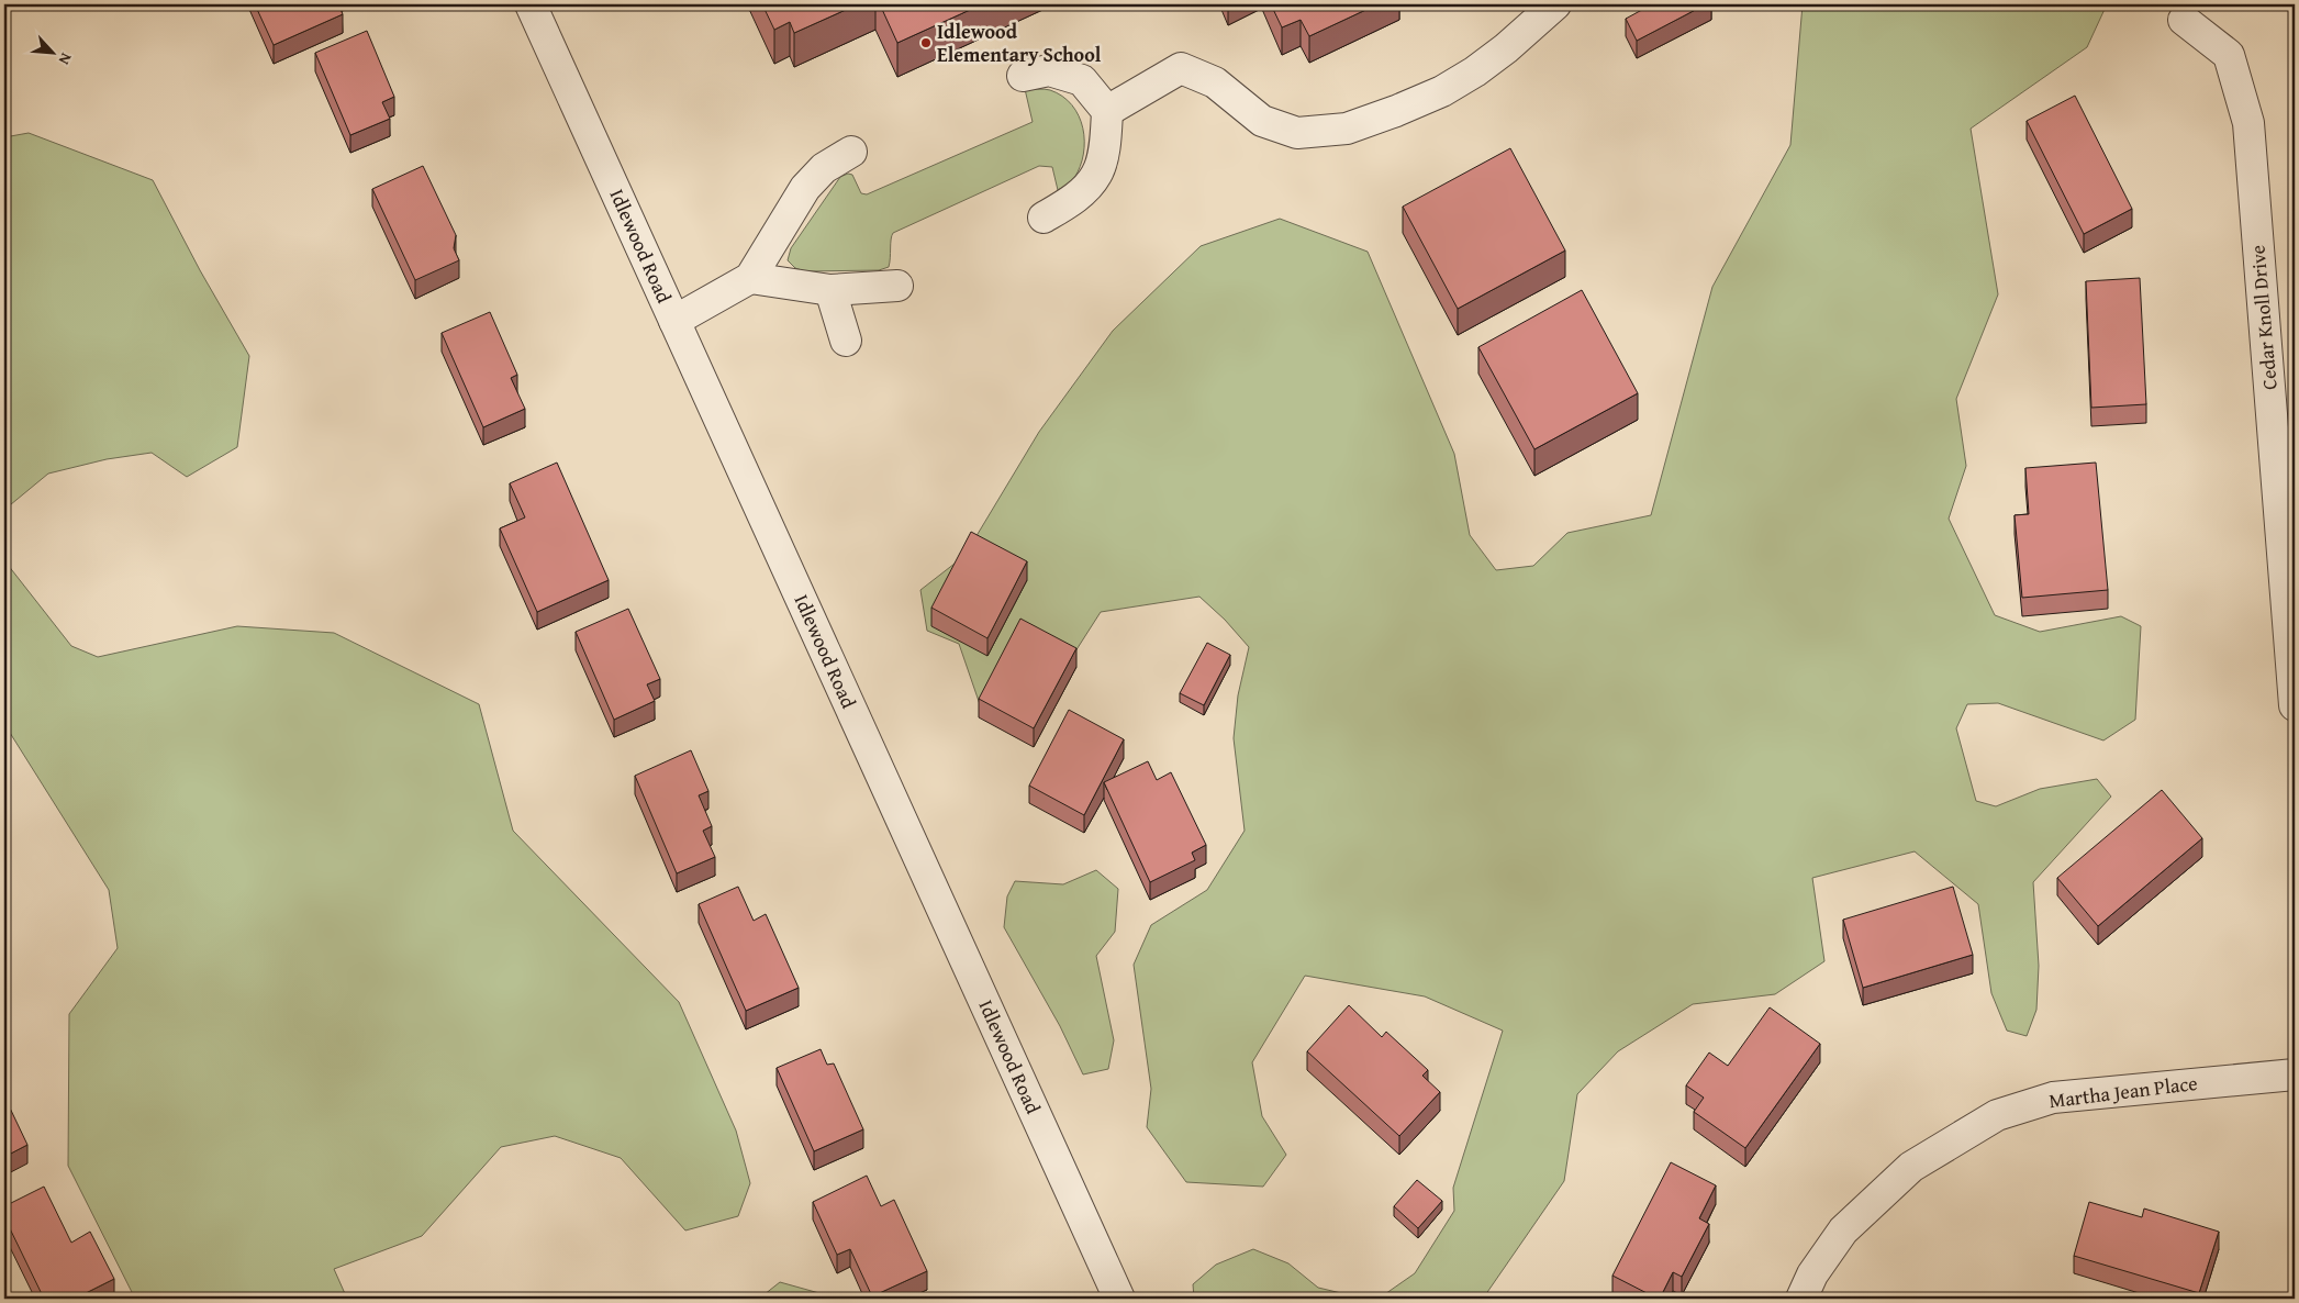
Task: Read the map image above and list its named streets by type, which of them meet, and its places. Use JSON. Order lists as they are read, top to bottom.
{
  "streets": {
    "street": ["Idlewood Road", "Cedar Knoll Drive", "Martha Jean Place"]
  },
  "places": ["Idlewood Elementary School"],
  "north": "bottom right"
}
